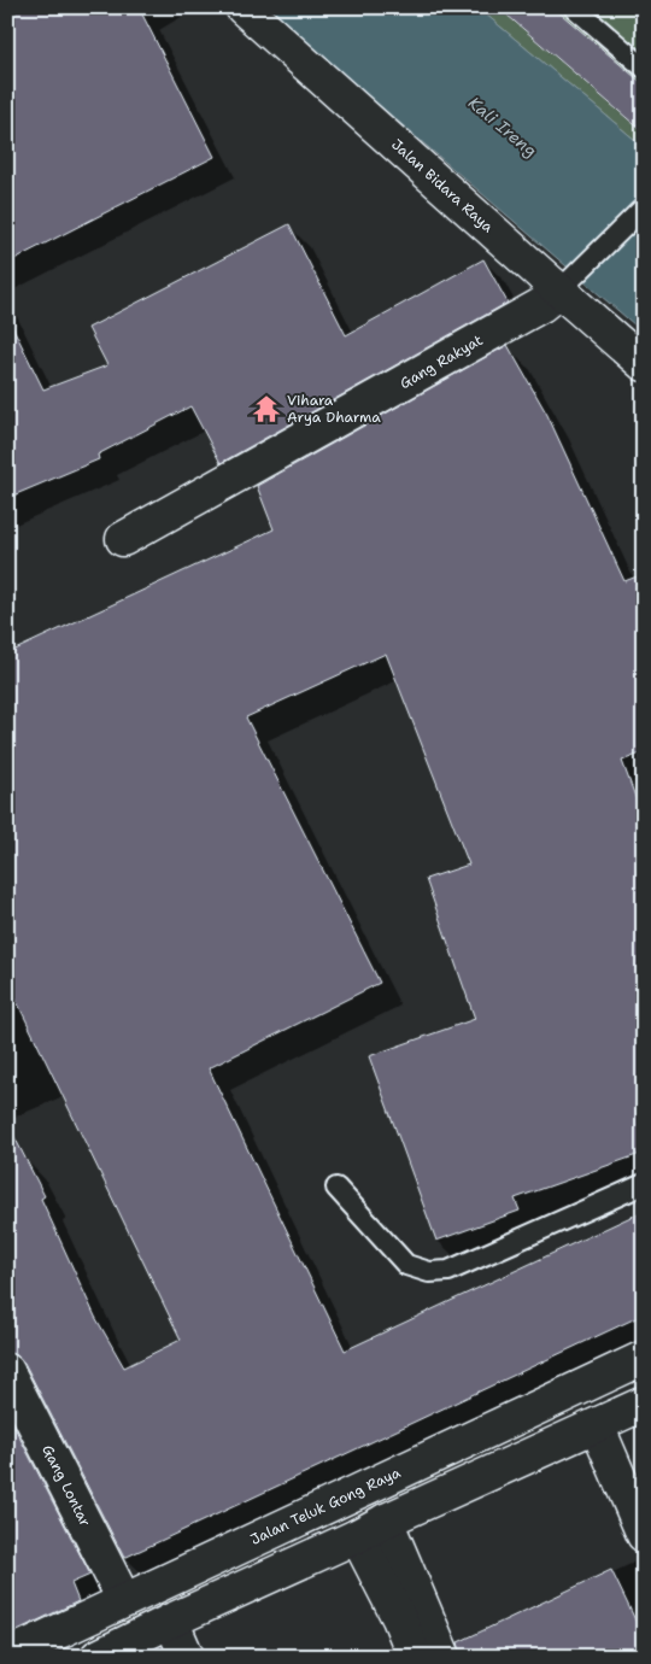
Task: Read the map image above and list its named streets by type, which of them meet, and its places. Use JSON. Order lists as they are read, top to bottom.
{
  "streets": {
    "street": [
      "Jalan Bidara Raya",
      "Gang Rakyat",
      "Gang Lontar",
      "Jalan Teluk Gong Raya"
    ]
  },
  "crossings": [
    ["Jalan Bidara Raya", "Gang Rakyat"],
    ["Gang Lontar", "Jalan Teluk Gong Raya"]
  ],
  "water": ["Kali Ireng"],
  "places": {
    "temple": ["Vihara Arya Dharma"]
  }
}
